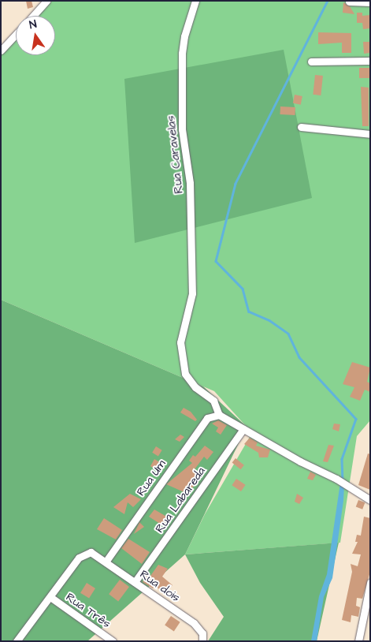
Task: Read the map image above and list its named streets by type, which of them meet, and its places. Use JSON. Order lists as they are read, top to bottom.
{
  "streets": {
    "street": [
      "Rua Caravelas",
      "Rua Um",
      "Rua Labareda",
      "Rua dois",
      "Rua Três"
    ]
  },
  "crossings": [
    ["Rua Caravelas", "Rua Um"],
    ["Rua Um", "Rua dois"],
    ["Rua Labareda", "Rua dois"],
    ["Rua dois", "Rua Três"]
  ],
  "north": "top"
}
